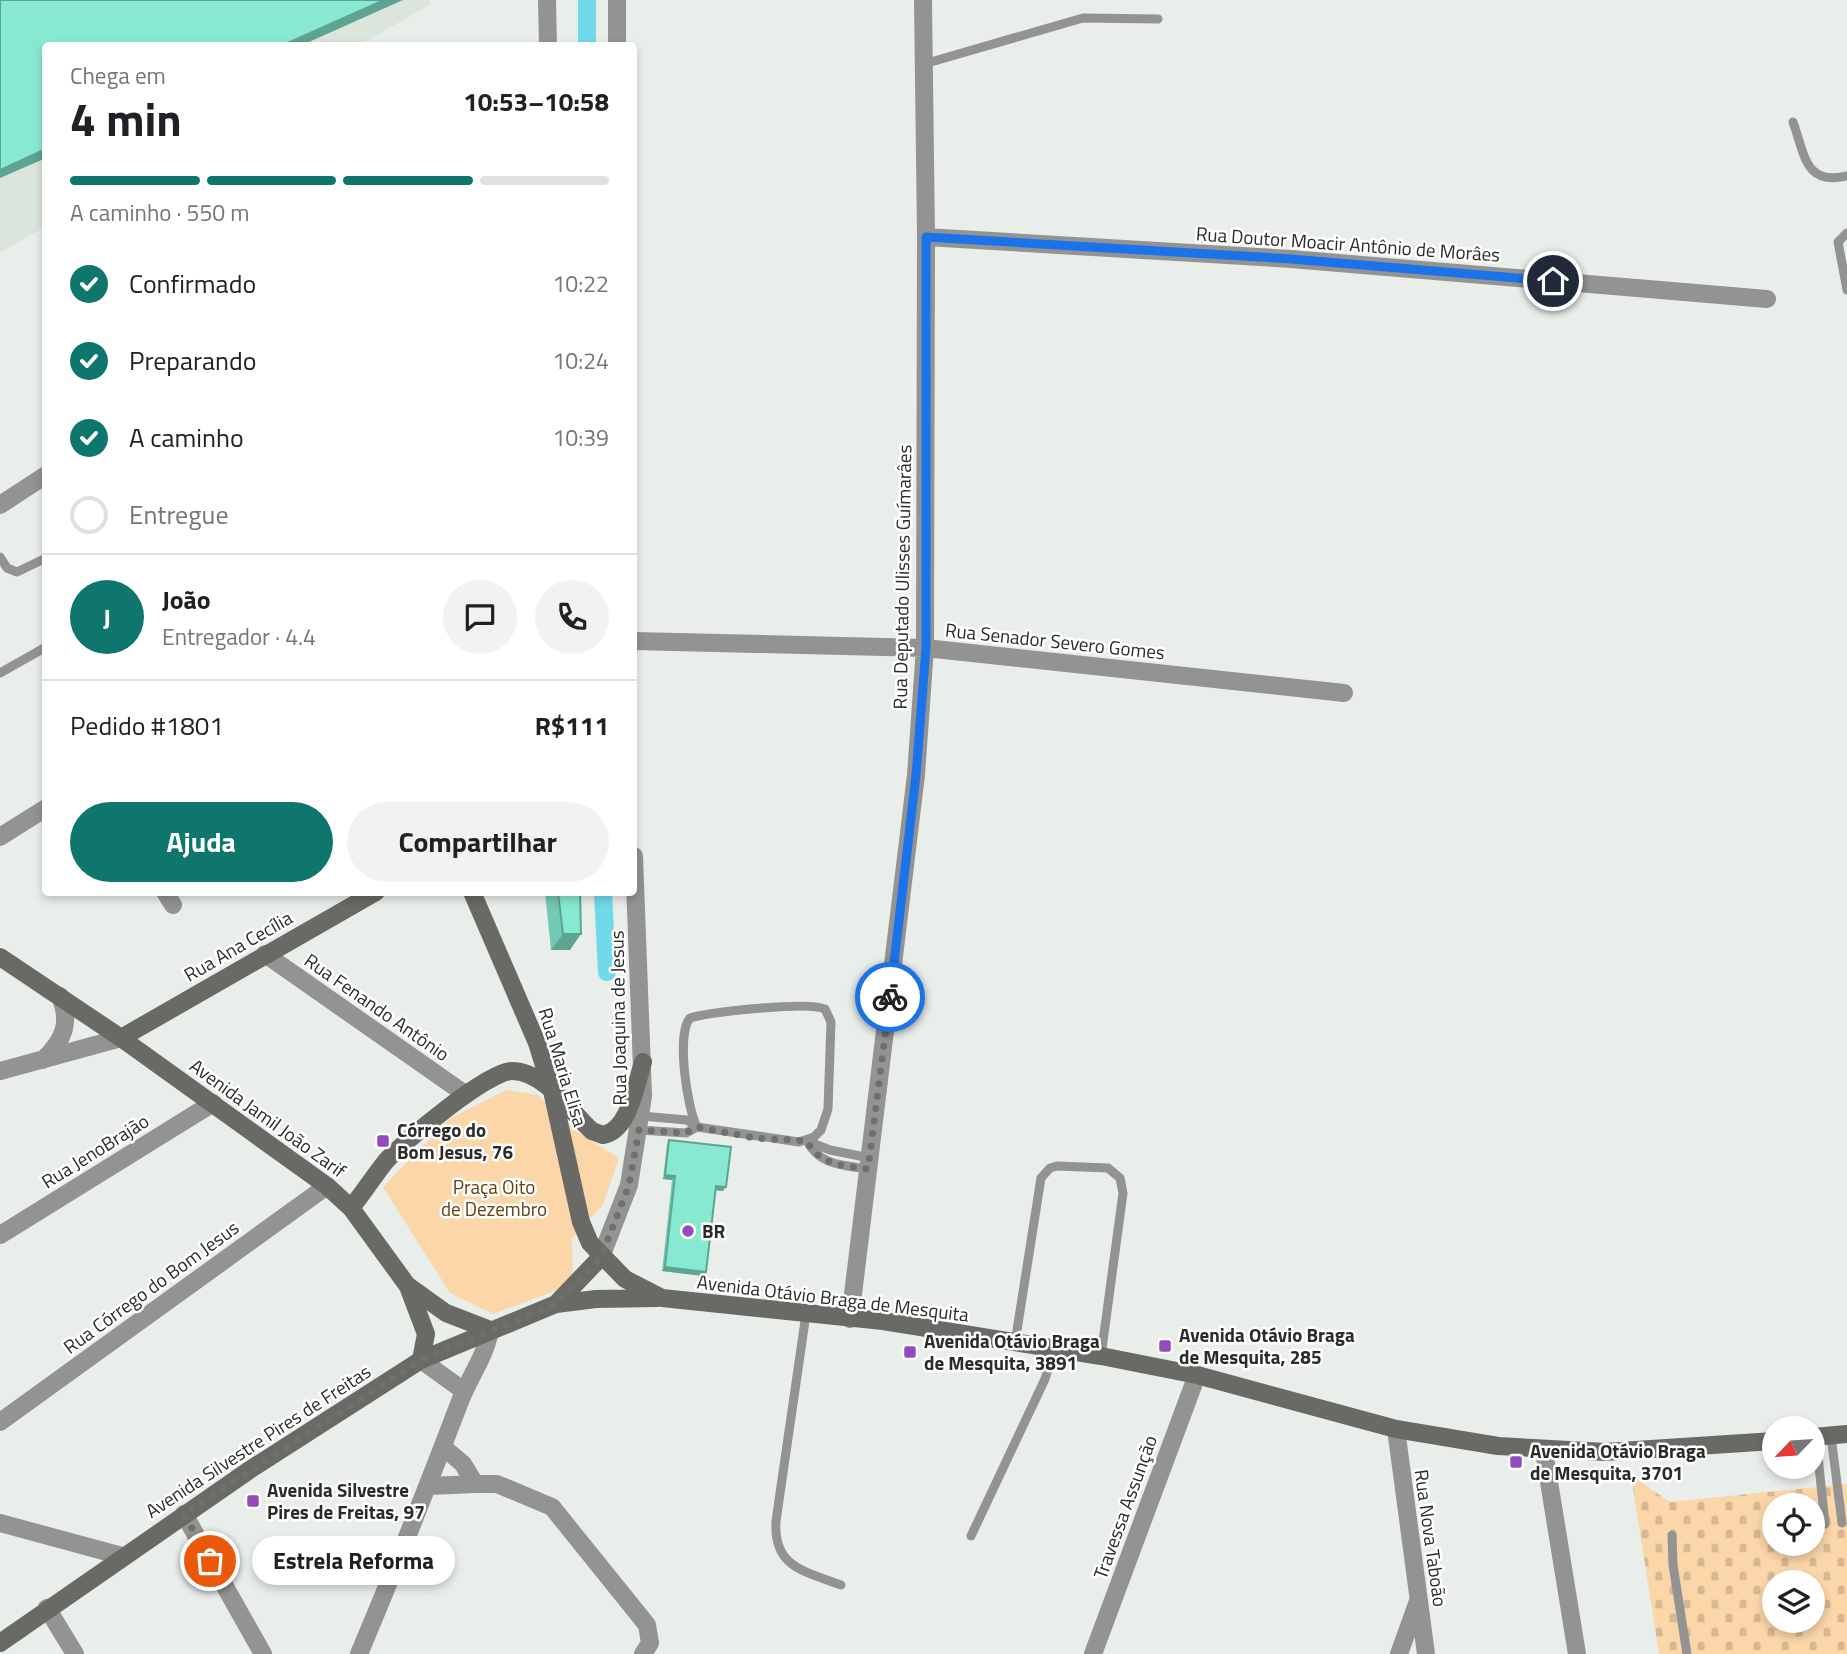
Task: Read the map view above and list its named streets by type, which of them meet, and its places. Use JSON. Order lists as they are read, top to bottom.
{
  "streets": {
    "main road": [
      "Rua Ana Cecília",
      "Rua Maria Elisa",
      "Avenida Jamil João Zarif",
      "Avenida Otávio Braga de Mesquita",
      "Avenida Silvestre Pires de Freitas"
    ],
    "street": [
      "Rua Doutor Moacir Antônio de Morâes",
      "Rua Deputado Ulisses Guímarâes",
      "Rua Senador Severo Gomes",
      "Rua Fenando Antônio",
      "Rua Joaquina de Jesus",
      "Rua JenoBrajão",
      "Rua Córrego do Bom Jesus",
      "Travessa Assunção",
      "Rua Nova Taboão"
    ]
  },
  "crossings": [
    ["Rua Doutor Moacir Antônio de Morâes", "Rua Deputado Ulisses Guímarâes"],
    ["Rua Deputado Ulisses Guímarâes", "Rua Senador Severo Gomes"],
    ["Rua Deputado Ulisses Guímarâes", "Avenida Otávio Braga de Mesquita"],
    ["Rua Ana Cecília", "Rua Fenando Antônio"],
    ["Rua Ana Cecília", "Avenida Jamil João Zarif"],
    ["Rua Fenando Antônio", "Rua Joaquina de Jesus"],
    ["Rua Fenando Antônio", "Rua Maria Elisa"],
    ["Rua Fenando Antônio", "Avenida Jamil João Zarif"],
    ["Rua Fenando Antônio", "Avenida Otávio Braga de Mesquita"],
    ["Rua Fenando Antônio", "Avenida Silvestre Pires de Freitas"],
    ["Rua Joaquina de Jesus", "Rua Maria Elisa"],
    ["Rua Joaquina de Jesus", "Avenida Jamil João Zarif"],
    ["Rua Joaquina de Jesus", "Avenida Otávio Braga de Mesquita"],
    ["Rua Joaquina de Jesus", "Avenida Silvestre Pires de Freitas"],
    ["Rua Maria Elisa", "Avenida Jamil João Zarif"],
    ["Rua Maria Elisa", "Avenida Otávio Braga de Mesquita"],
    ["Rua Maria Elisa", "Avenida Silvestre Pires de Freitas"],
    ["Avenida Jamil João Zarif", "Rua JenoBrajão"],
    ["Avenida Jamil João Zarif", "Rua Córrego do Bom Jesus"],
    ["Avenida Jamil João Zarif", "Avenida Otávio Braga de Mesquita"],
    ["Avenida Jamil João Zarif", "Avenida Silvestre Pires de Freitas"],
    ["Avenida Otávio Braga de Mesquita", "Avenida Silvestre Pires de Freitas"],
    ["Avenida Otávio Braga de Mesquita", "Travessa Assunção"],
    ["Avenida Otávio Braga de Mesquita", "Rua Nova Taboão"]
  ],
  "parks": ["Praça Oito de Dezembro"],
  "places": {
    "transit": [
      "Córrego do Bom Jesus, 76",
      "Avenida Otávio Braga de Mesquita, 285",
      "Avenida Otávio Braga de Mesquita, 3891",
      "Avenida Otávio Braga de Mesquita, 3701",
      "Avenida Silvestre Pires de Freitas, 97"
    ],
    "other": ["BR", "Estrela Reforma"]
  },
  "north": "bottom left",
  "page": {
    "heading": ["4 min", "Chega em", "10:53–10:58"],
    "panel": [
      "João",
      "Entregador · 4.4",
      "Pedido #1801",
      "R$111"
    ],
    "bar": "A caminho · 550 m",
    "list": [
      ["Confirmado", "10:22"],
      ["Preparando", "10:24"],
      ["A caminho", "10:39"],
      "Entregue"
    ],
    "round": "J",
    "buttons": ["Ajuda", "Compartilhar"],
    "bubble": "Estrela Reforma"
  }
}
